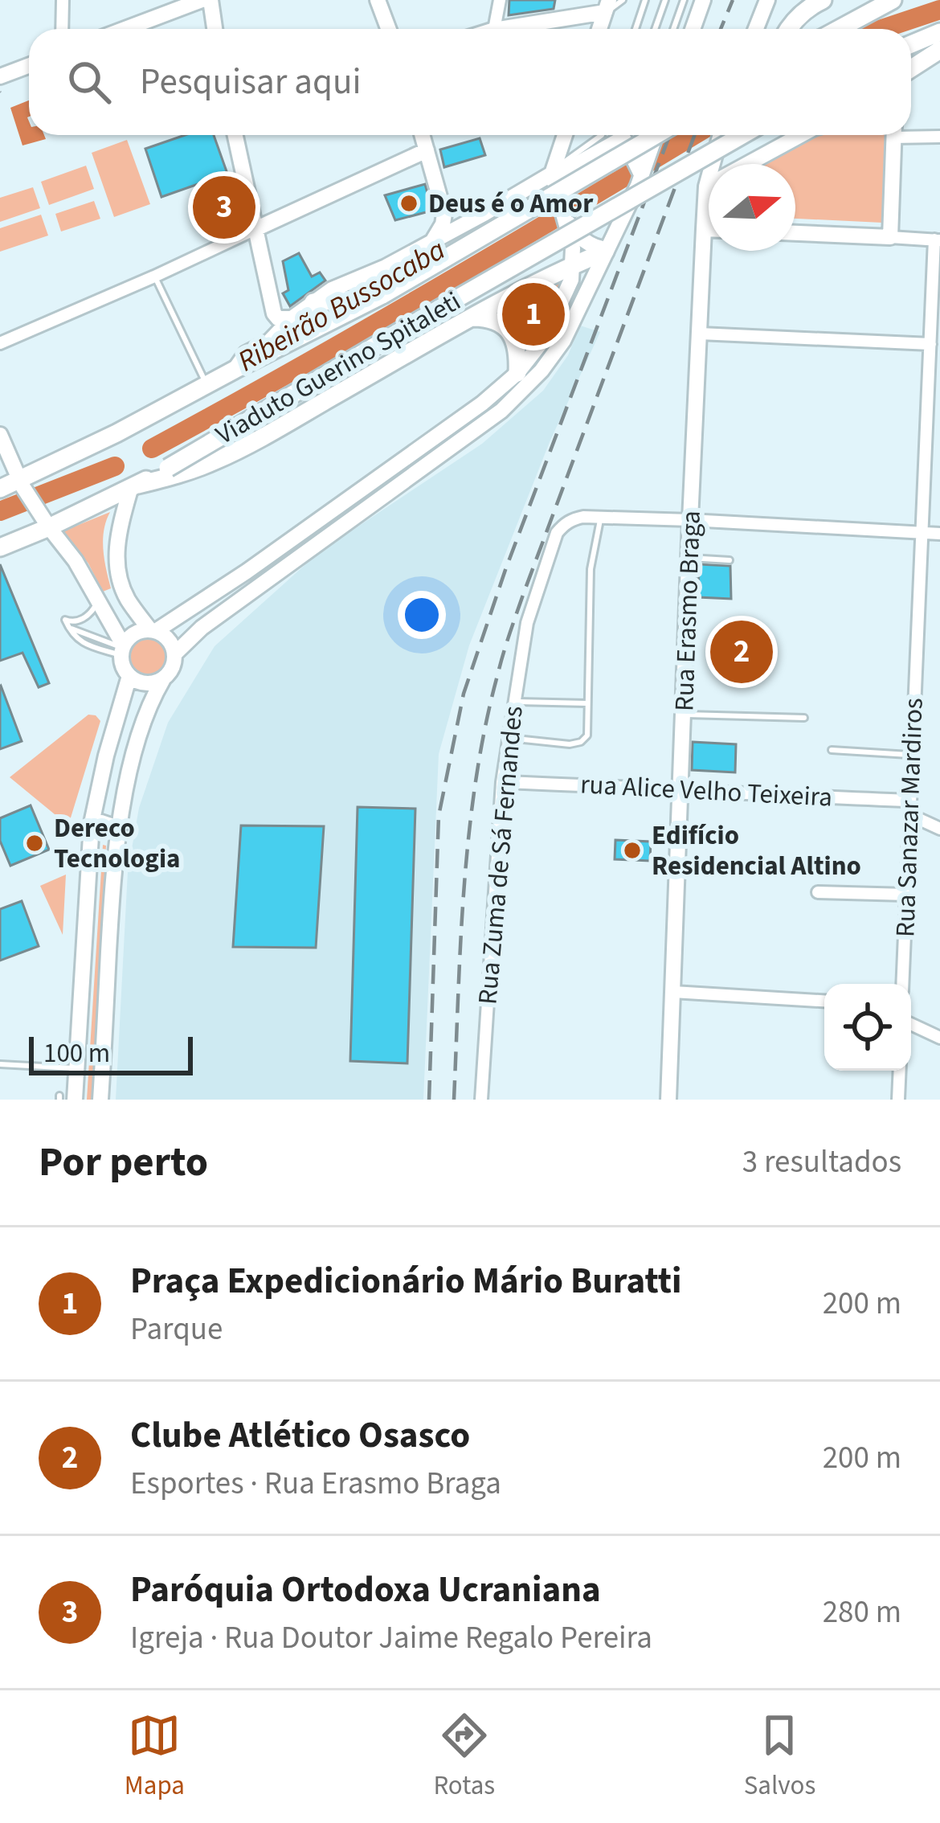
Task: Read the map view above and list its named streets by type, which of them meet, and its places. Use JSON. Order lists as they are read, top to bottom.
{
  "streets": {
    "main road": ["Viaduto Guerino Spitaleti", "Rua Erasmo Braga"],
    "street": ["rua Alice Velho Teixeira", "Rua Sanazar Mardiros", "Rua Zuma de Sá Fernandes"]
  },
  "crossings": [
    ["Rua Erasmo Braga", "rua Alice Velho Teixeira"],
    ["rua Alice Velho Teixeira", "Rua Sanazar Mardiros"],
    ["rua Alice Velho Teixeira", "Rua Zuma de Sá Fernandes"]
  ],
  "water": ["Ribeirão Bussocaba"],
  "places": ["Deus é o Amor", "Dereco Tecnologia", "Edifício Residencial Altino"],
  "scale_bar": "100 m",
  "north": "right",
  "page": {
    "search": "Pesquisar aqui",
    "pins": ["3", "1", "2"],
    "scale": "100 m",
    "heading": ["Por perto", "3 resultados"],
    "list": [
      {
        "mark": "1",
        "name": "Praça Expedicionário Mário Buratti",
        "note": "Parque",
        "value": "200 m"
      },
      {
        "mark": "2",
        "name": "Clube Atlético Osasco",
        "note": "Esportes · Rua Erasmo Braga",
        "value": "200 m"
      },
      {
        "mark": "3",
        "name": "Paróquia Ortodoxa Ucraniana",
        "note": "Igreja · Rua Doutor Jaime Regalo Pereira",
        "value": "280 m"
      }
    ],
    "nav": ["Mapa", "Rotas", "Salvos"]
  }
}
